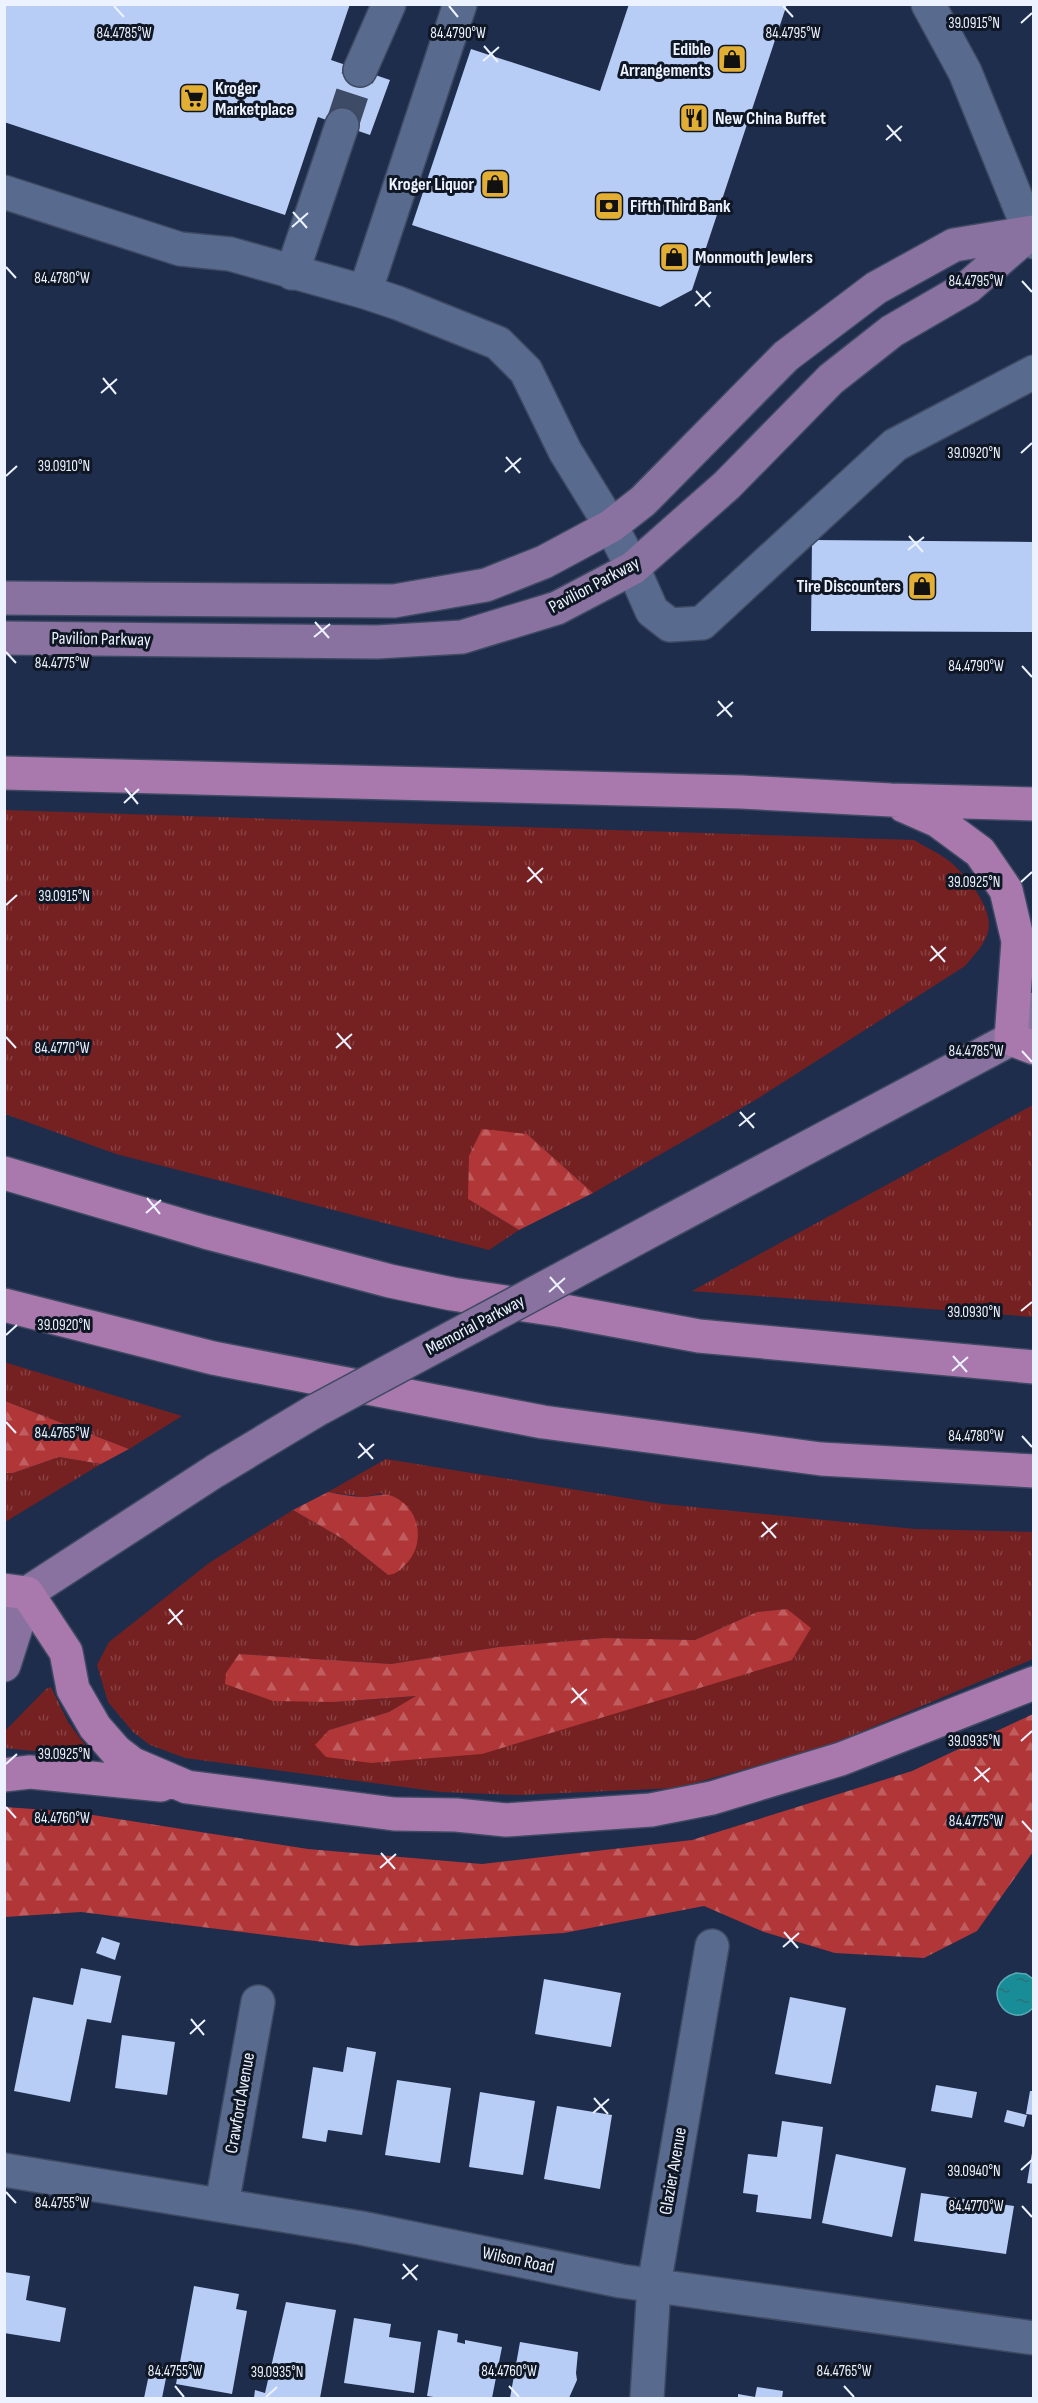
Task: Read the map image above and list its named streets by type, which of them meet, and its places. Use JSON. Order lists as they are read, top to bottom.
{
  "streets": {
    "main road": ["Pavilion Parkway", "Memorial Parkway"],
    "street": ["Crawford Avenue", "Glazier Avenue", "Wilson Road"]
  },
  "crossings": [
    ["Crawford Avenue", "Wilson Road"],
    ["Glazier Avenue", "Wilson Road"]
  ],
  "places": {
    "shop": [
      "Edible Arrangements",
      "Kroger Liquor",
      "Monmouth Jewlers",
      "Tire Discounters"
    ],
    "supermarket": ["Kroger Marketplace"],
    "restaurant": ["New China Buffet"],
    "bank": ["Fifth Third Bank"]
  },
  "coordinates": [
    "39.0915°N",
    "84.4785°W",
    "84.4795°W",
    "84.4790°W",
    "84.4780°W",
    "39.0920°N",
    "39.0910°N",
    "84.4775°W",
    "39.0925°N",
    "84.4770°W",
    "39.0930°N",
    "84.4765°W",
    "39.0935°N",
    "84.4760°W",
    "39.0940°N",
    "84.4755°W"
  ]
}
